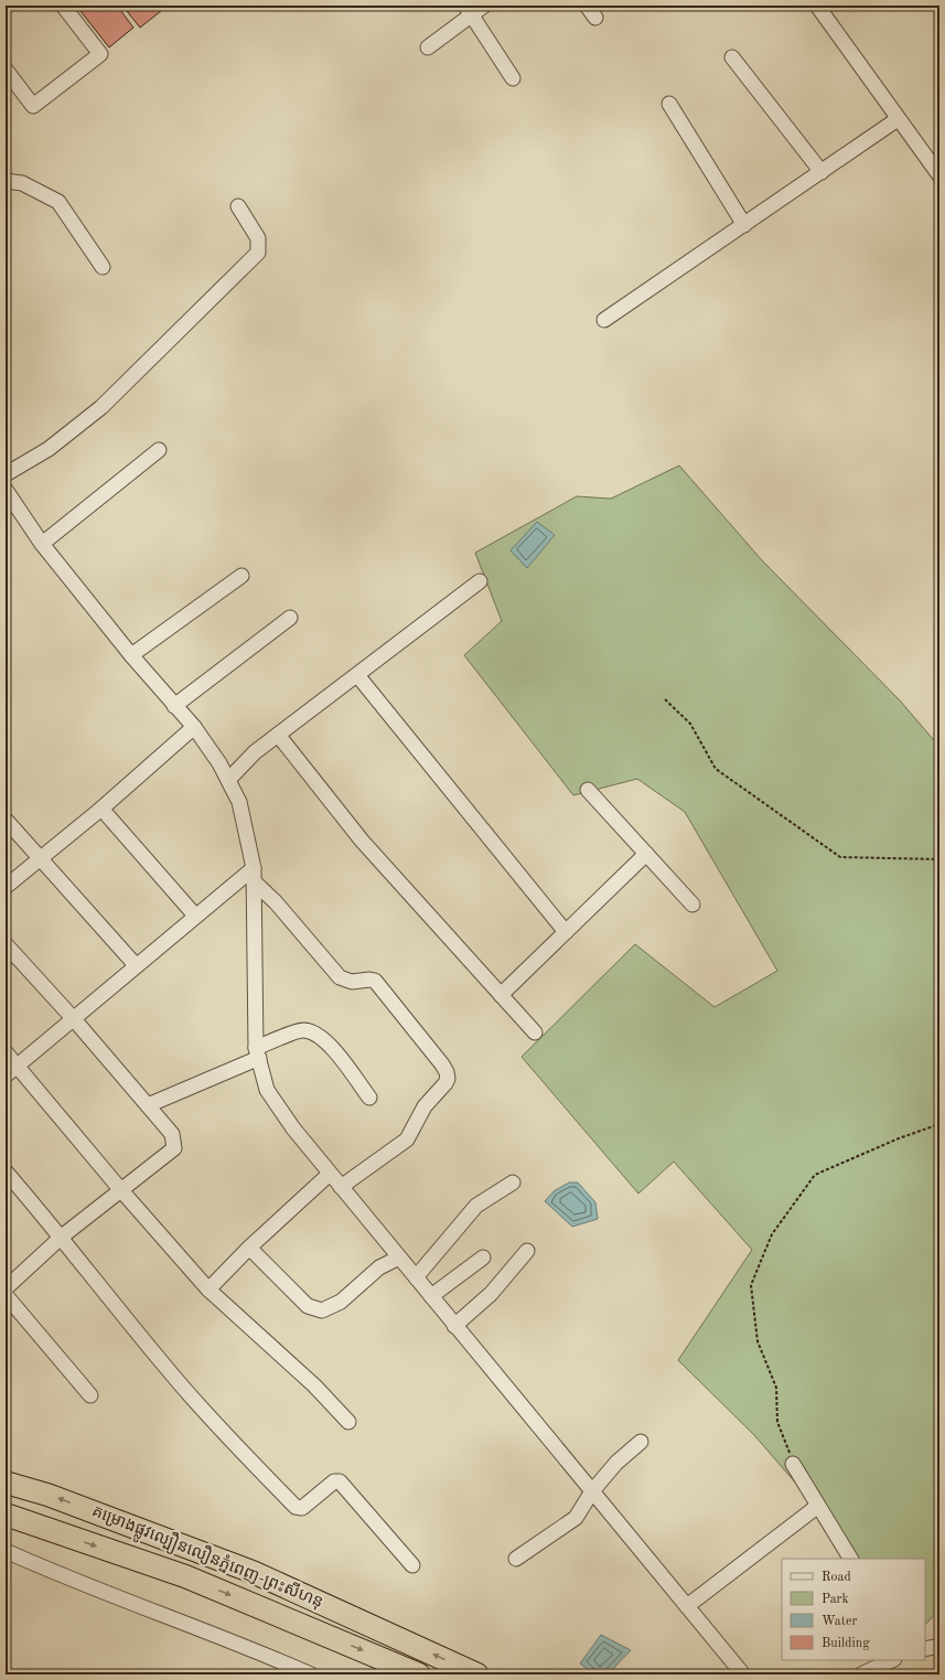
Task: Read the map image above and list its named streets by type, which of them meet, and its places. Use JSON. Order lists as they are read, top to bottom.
{
  "streets": {
    "highway": ["គម្រោងផ្លូវល្បឿនលឿនភ្នំពេញ-ព្រះសីហនុ"]
  },
  "legend": [
    "Road",
    "Park",
    "Water",
    "Building"
  ]
}
